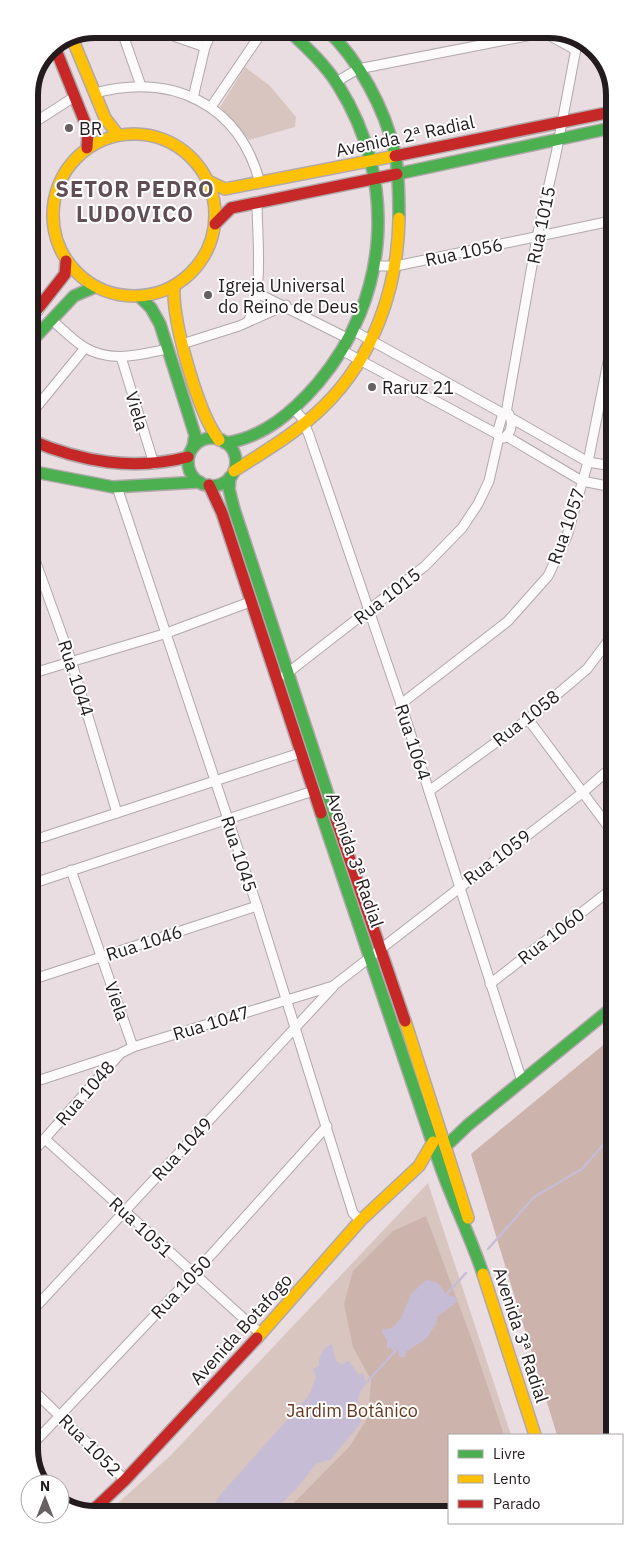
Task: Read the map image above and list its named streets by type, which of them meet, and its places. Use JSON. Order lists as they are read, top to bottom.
{
  "streets": {
    "main road": ["Avenida 2ª Radial", "Avenida 3ª Radial", "Avenida Botafogo"],
    "street": [
      "Rua 1015",
      "Rua 1056",
      "Viela",
      "Rua 1057",
      "Rua 1044",
      "Rua 1058",
      "Rua 1064",
      "Rua 1045",
      "Rua 1059",
      "Rua 1060",
      "Rua 1046",
      "Rua 1047",
      "Rua 1048",
      "Rua 1049",
      "Rua 1051",
      "Rua 1050",
      "Rua 1052"
    ]
  },
  "crossings": [
    ["Avenida 2ª Radial", "Rua 1015"],
    ["Rua 1015", "Rua 1056"],
    ["Rua 1015", "Rua 1064"],
    ["Rua 1015", "Avenida 3ª Radial"],
    ["Viela", "Rua 1046"],
    ["Viela", "Rua 1047"],
    ["Rua 1057", "Rua 1064"],
    ["Rua 1058", "Rua 1064"],
    ["Rua 1064", "Rua 1059"],
    ["Rua 1064", "Rua 1060"],
    ["Rua 1045", "Rua 1046"],
    ["Rua 1045", "Rua 1047"],
    ["Rua 1045", "Rua 1049"],
    ["Rua 1045", "Rua 1050"],
    ["Rua 1045", "Avenida Botafogo"],
    ["Rua 1059", "Avenida 3ª Radial"],
    ["Rua 1059", "Rua 1047"],
    ["Avenida 3ª Radial", "Rua 1047"],
    ["Avenida 3ª Radial", "Avenida Botafogo"],
    ["Rua 1047", "Rua 1048"],
    ["Rua 1047", "Rua 1049"],
    ["Rua 1048", "Rua 1051"],
    ["Rua 1049", "Rua 1051"],
    ["Rua 1051", "Rua 1050"],
    ["Rua 1051", "Avenida Botafogo"],
    ["Rua 1050", "Rua 1052"],
    ["Avenida Botafogo", "Rua 1052"]
  ],
  "districts": ["SETOR PEDRO LUDOVICO"],
  "parks": ["Jardim Botânico"],
  "places": ["BR", "Igreja Universal do Reino de Deus", "Raruz 21"],
  "legend": ["Livre", "Lento", "Parado"],
  "north": "top"
}
